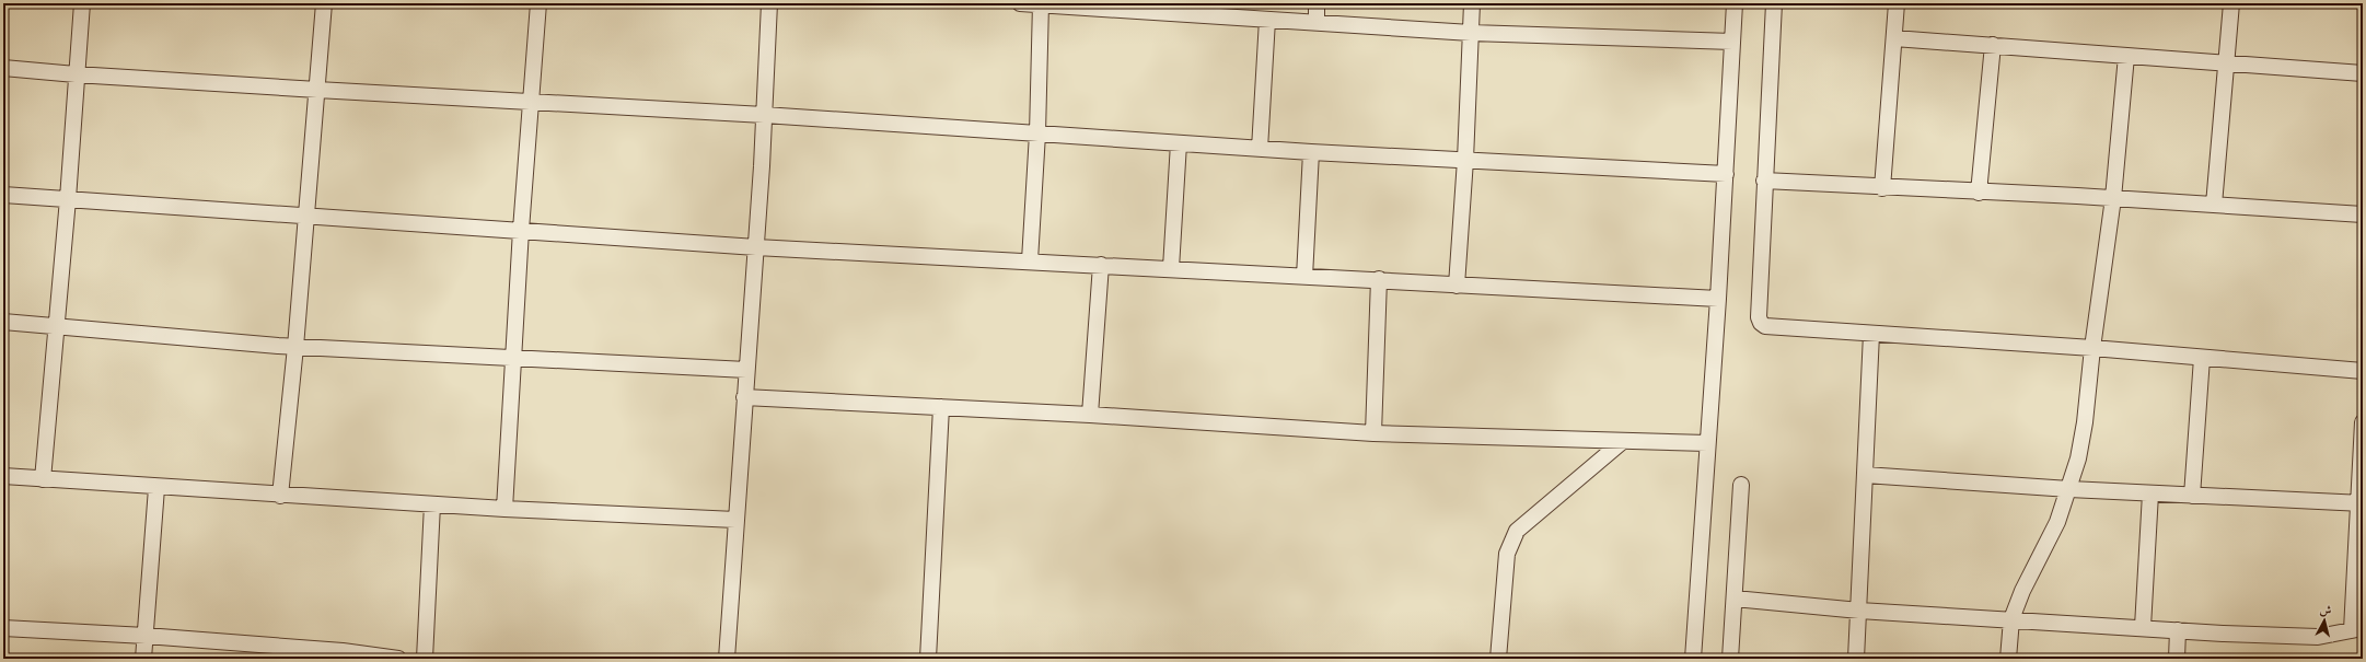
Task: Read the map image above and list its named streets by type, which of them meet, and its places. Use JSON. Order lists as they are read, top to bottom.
{
  "north": "top"
}
